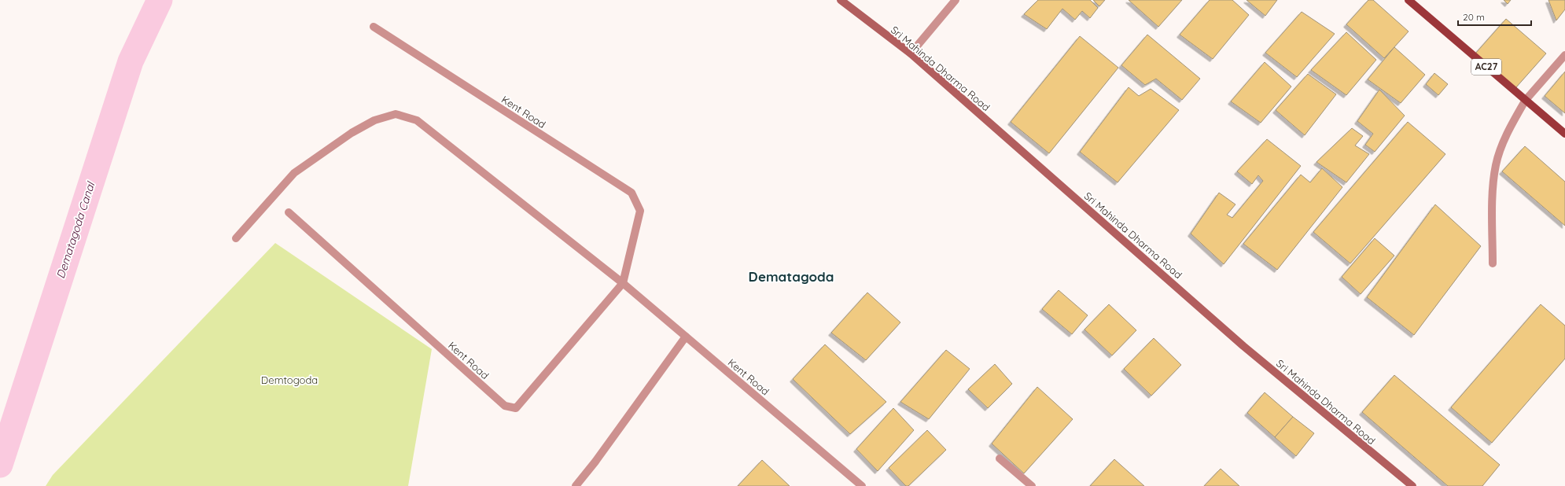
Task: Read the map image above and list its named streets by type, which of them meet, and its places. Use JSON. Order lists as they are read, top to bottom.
{
  "streets": {
    "main road": ["AC27"],
    "street": ["Sri Mahinda Dharma Road", "Kent Road"]
  },
  "districts": ["Dematagoda"],
  "water": ["Dematagoda Canal"],
  "parks": ["Demtogoda"],
  "scale_bar": "20 m"
}
